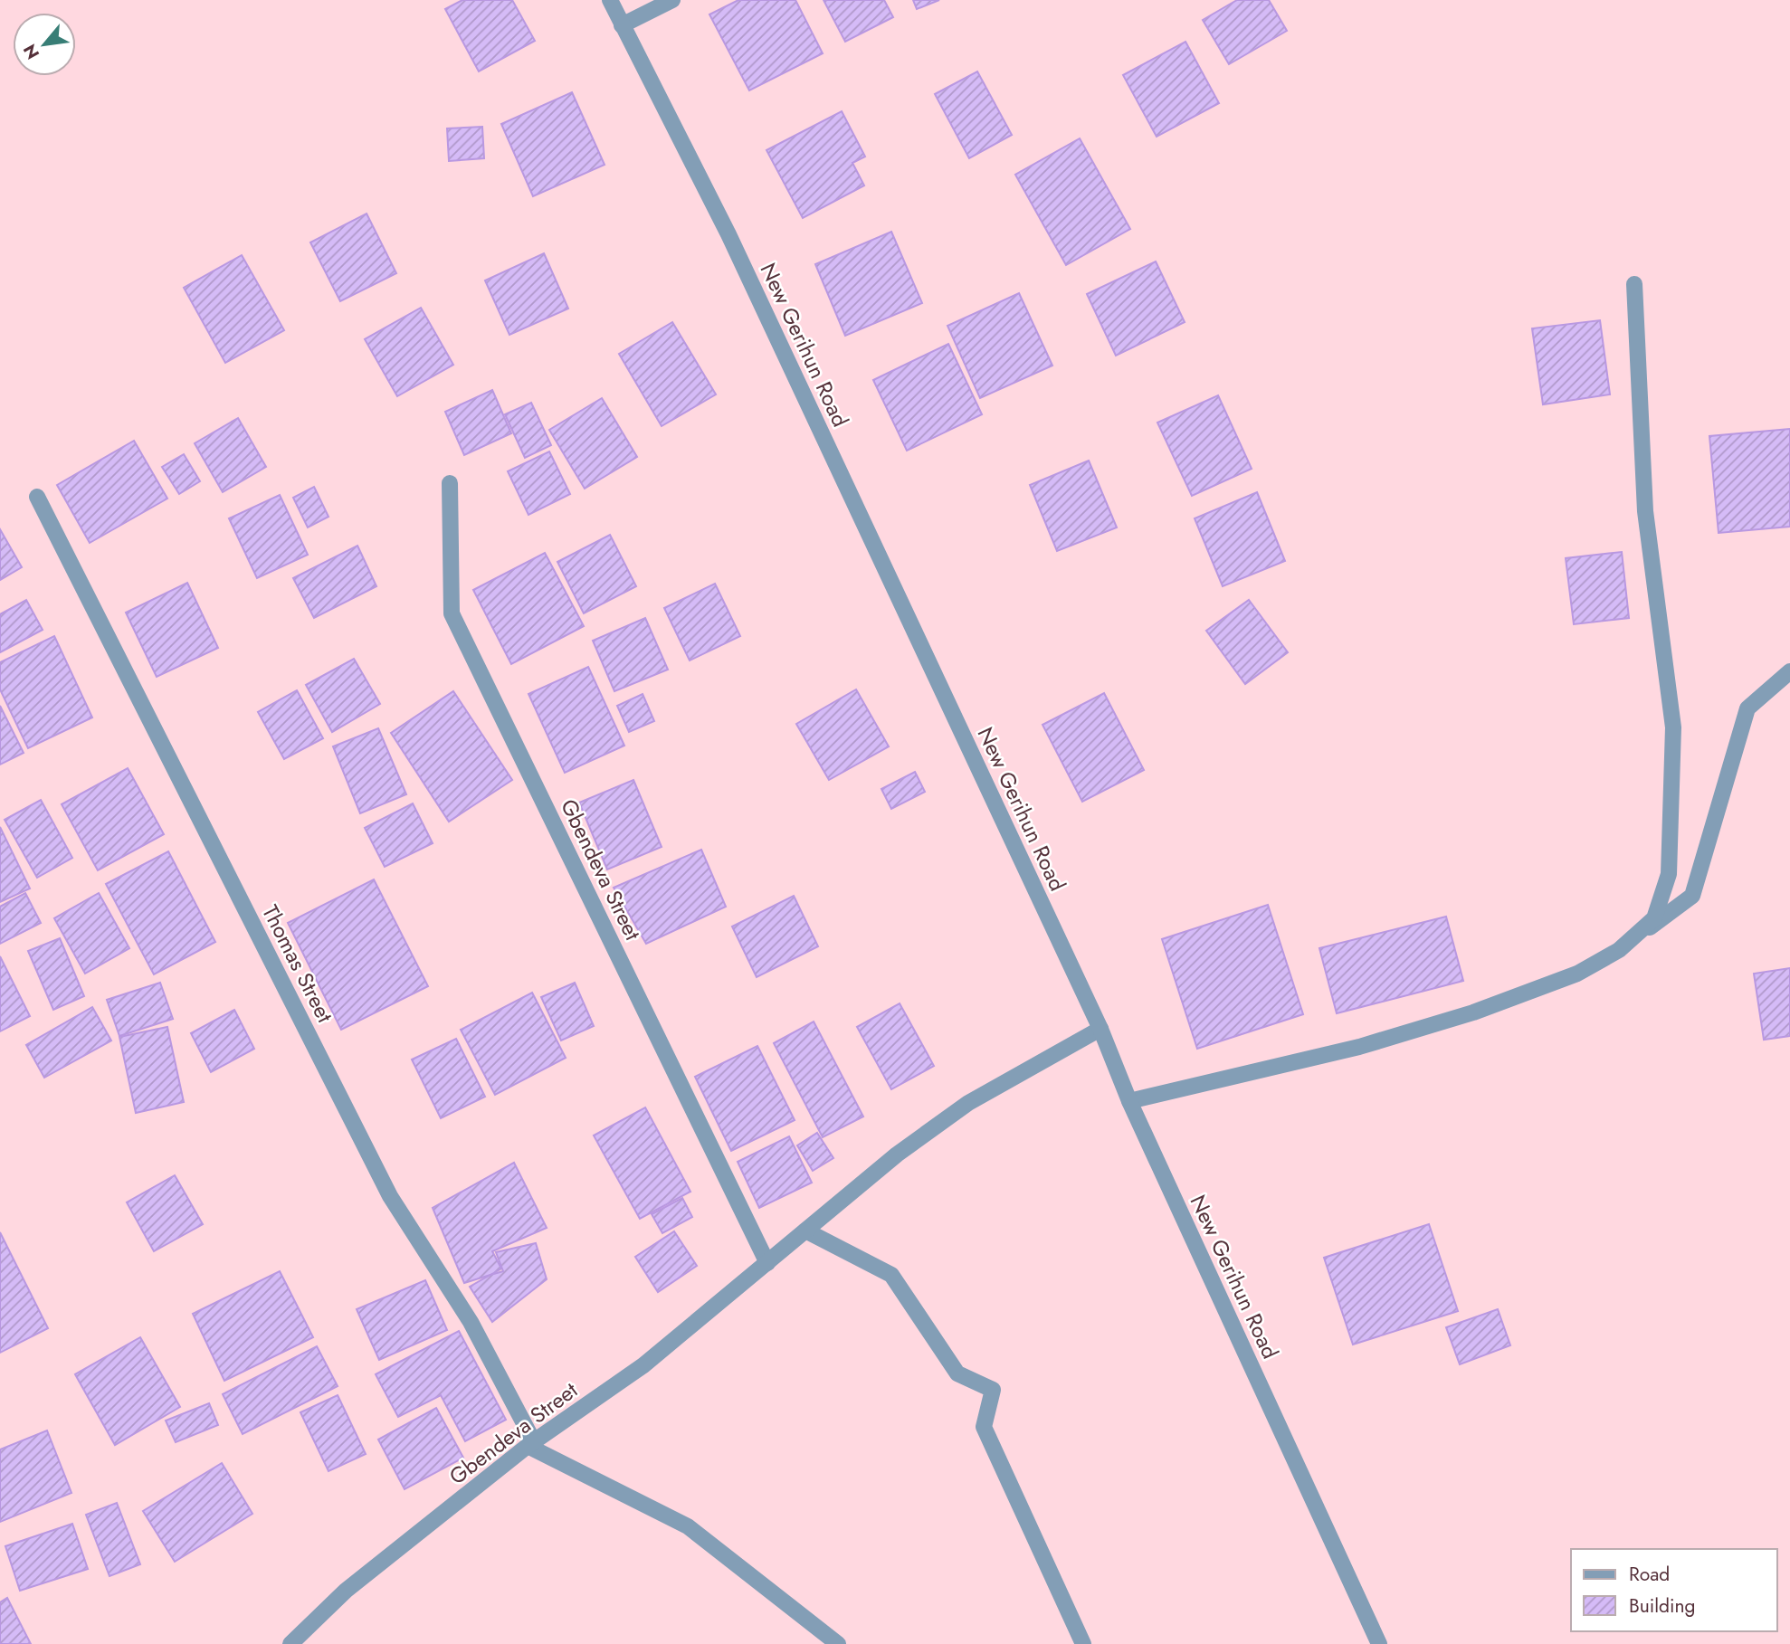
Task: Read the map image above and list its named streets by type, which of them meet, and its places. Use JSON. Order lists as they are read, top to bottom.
{
  "streets": {
    "street": ["New Gerihun Road", "Gbendeva Street", "Thomas Street"]
  },
  "crossings": [
    ["New Gerihun Road", "Gbendeva Street"],
    ["Gbendeva Street", "Thomas Street"]
  ],
  "legend": ["Road", "Building"],
  "north": "bottom left"
}
